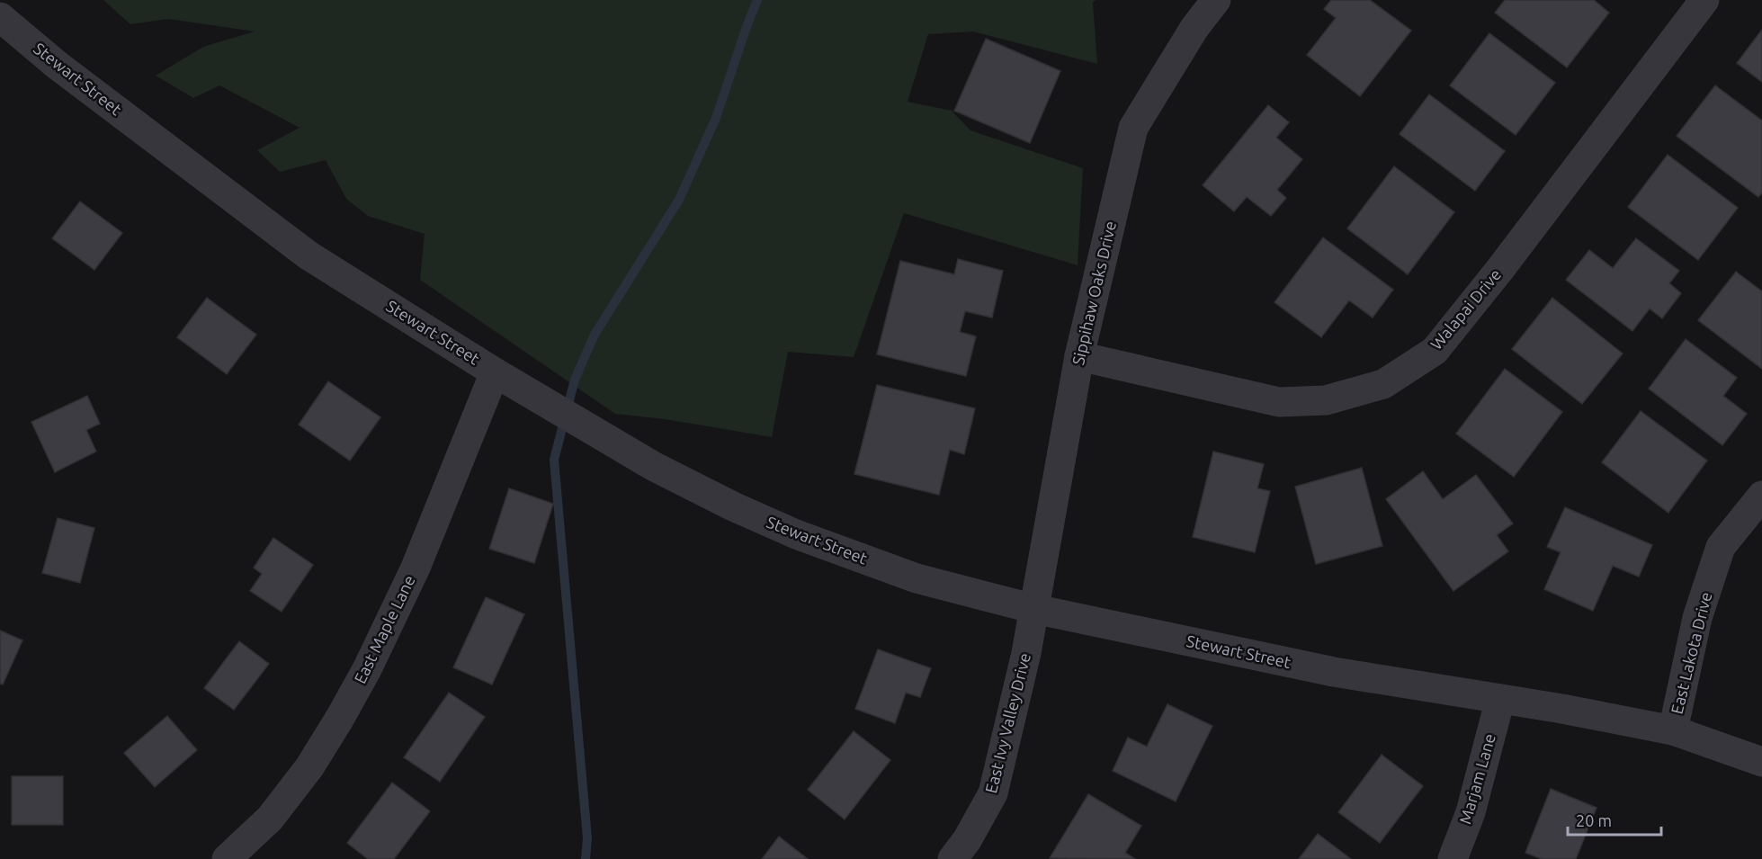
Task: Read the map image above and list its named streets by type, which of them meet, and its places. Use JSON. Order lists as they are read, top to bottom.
{
  "streets": {
    "street": [
      "Stewart Street",
      "Sippihaw Oaks Drive",
      "Walapai Drive",
      "East Maple Lane",
      "East Lakota Drive",
      "East Ivy Valley Drive",
      "Marjam Lane"
    ]
  },
  "crossings": [
    ["Stewart Street", "Sippihaw Oaks Drive"],
    ["Stewart Street", "East Maple Lane"],
    ["Stewart Street", "East Lakota Drive"],
    ["Stewart Street", "East Ivy Valley Drive"],
    ["Stewart Street", "Marjam Lane"],
    ["Sippihaw Oaks Drive", "Walapai Drive"],
    ["Sippihaw Oaks Drive", "East Ivy Valley Drive"]
  ],
  "scale_bar": "20 m"
}
